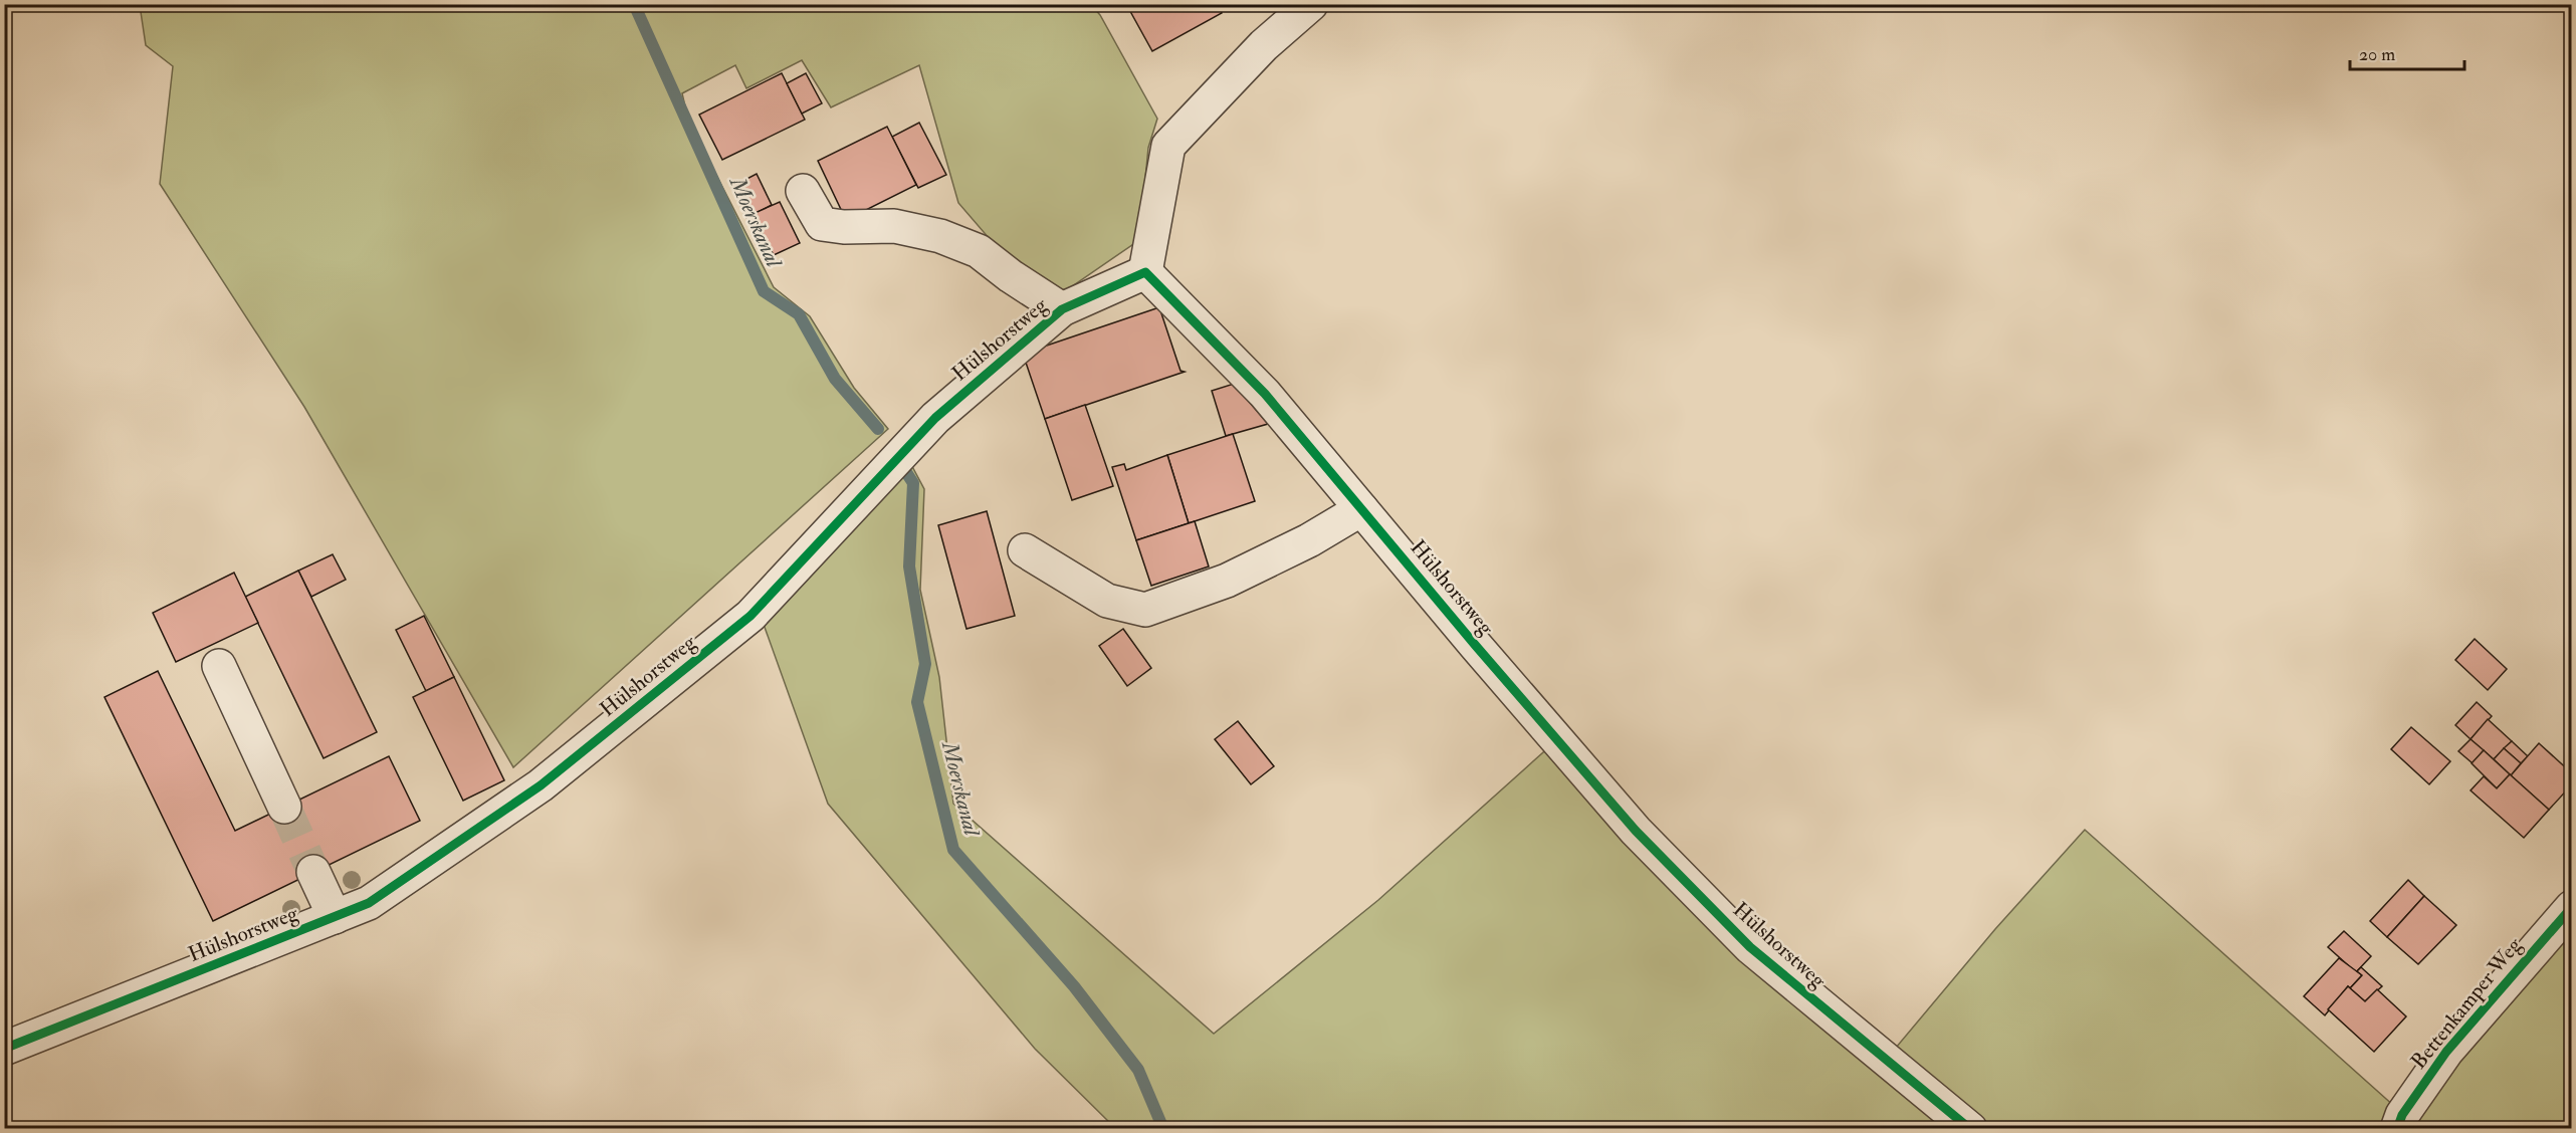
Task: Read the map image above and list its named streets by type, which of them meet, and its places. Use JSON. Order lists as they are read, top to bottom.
{
  "streets": {
    "street": ["Hülshorstweg", "Bettenkamper Weg"]
  },
  "water": ["Moerskanal"],
  "scale_bar": "20 m"
}
